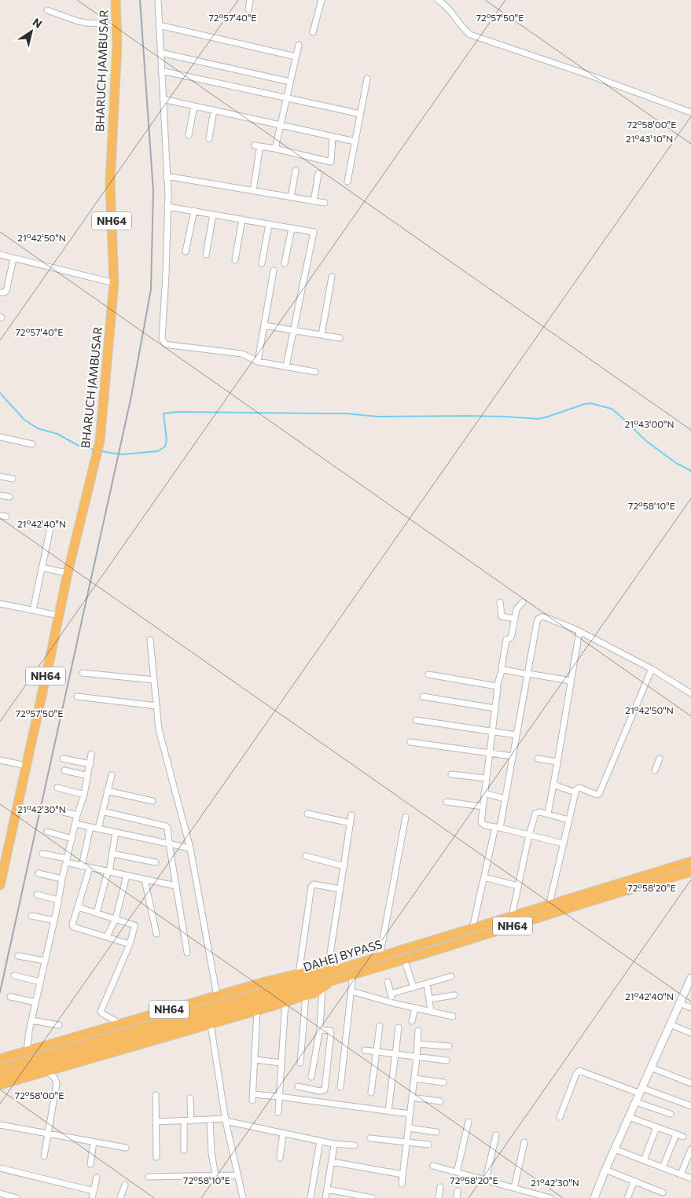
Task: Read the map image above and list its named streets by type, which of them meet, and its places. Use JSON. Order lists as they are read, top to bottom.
{
  "streets": {
    "highway": ["BHARUCH JAMBUSAR", "NH64", "DAHEJ BYPASS"]
  },
  "crossings": [
    ["NH64", "DAHEJ BYPASS"]
  ],
  "north": "top right",
  "coordinates": [
    "72°57'40\"E",
    "72°57'50\"E",
    "72°58'00\"E",
    "21°43'10\"N",
    "21°42'50\"N",
    "21°43'00\"N",
    "72°58'10\"E",
    "21°42'40\"N",
    "21°42'30\"N",
    "72°58'20\"E"
  ]
}
